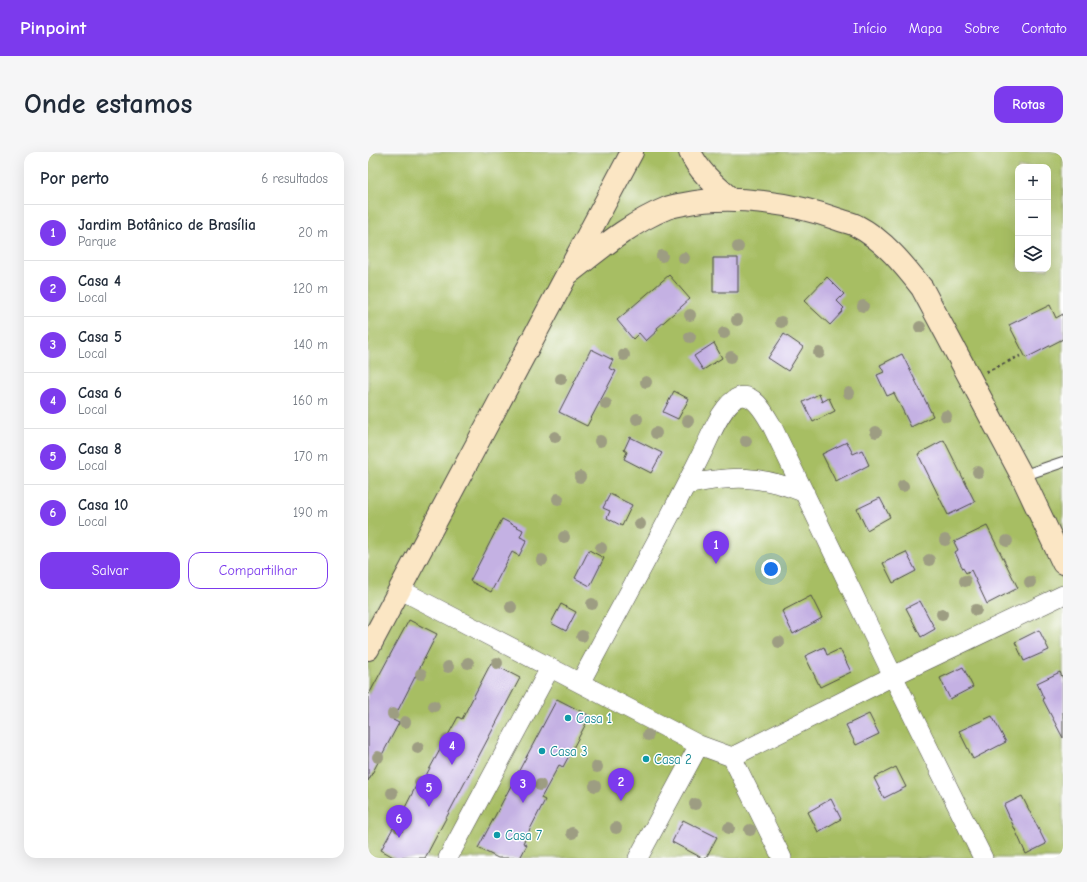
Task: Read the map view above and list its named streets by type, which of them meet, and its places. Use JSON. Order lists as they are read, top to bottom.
{
  "places": [
    "Casa 1",
    "Casa 3",
    "Casa 2",
    "Casa 7"
  ],
  "page": {
    "header": "Pinpoint",
    "nav": [
      "Início",
      "Mapa",
      "Sobre",
      "Contato"
    ],
    "buttons": [
      "Rotas",
      ["Salvar", "Compartilhar"]
    ],
    "title": "Onde estamos",
    "heading": ["Por perto", "6 resultados"],
    "map_buttons": ["+", "−"],
    "list": [
      {
        "mark": "1",
        "name": "Jardim Botânico de Brasília",
        "note": "Parque",
        "value": "20 m"
      },
      {
        "mark": "2",
        "name": "Casa 4",
        "note": "Local",
        "value": "120 m"
      },
      {
        "mark": "3",
        "name": "Casa 5",
        "note": "Local",
        "value": "140 m"
      },
      {
        "mark": "4",
        "name": "Casa 6",
        "note": "Local",
        "value": "160 m"
      },
      {
        "mark": "5",
        "name": "Casa 8",
        "note": "Local",
        "value": "170 m"
      },
      {
        "mark": "6",
        "name": "Casa 10",
        "note": "Local",
        "value": "190 m"
      }
    ],
    "pins": [
      "1",
      "4",
      "2",
      "3",
      "5",
      "6"
    ]
  }
}
